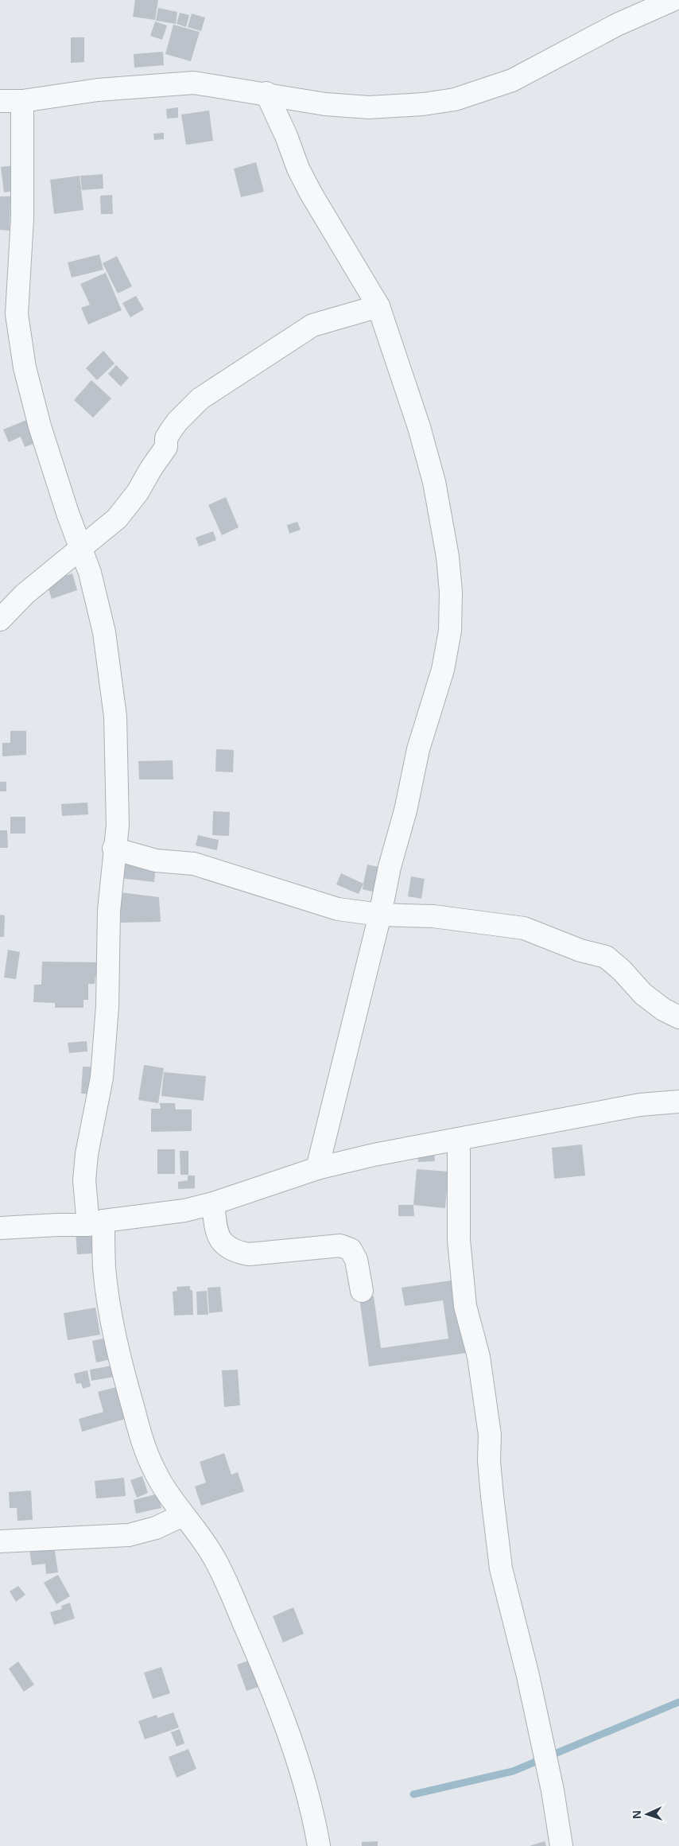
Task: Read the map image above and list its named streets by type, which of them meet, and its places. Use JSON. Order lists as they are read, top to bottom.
{
  "north": "left"
}
